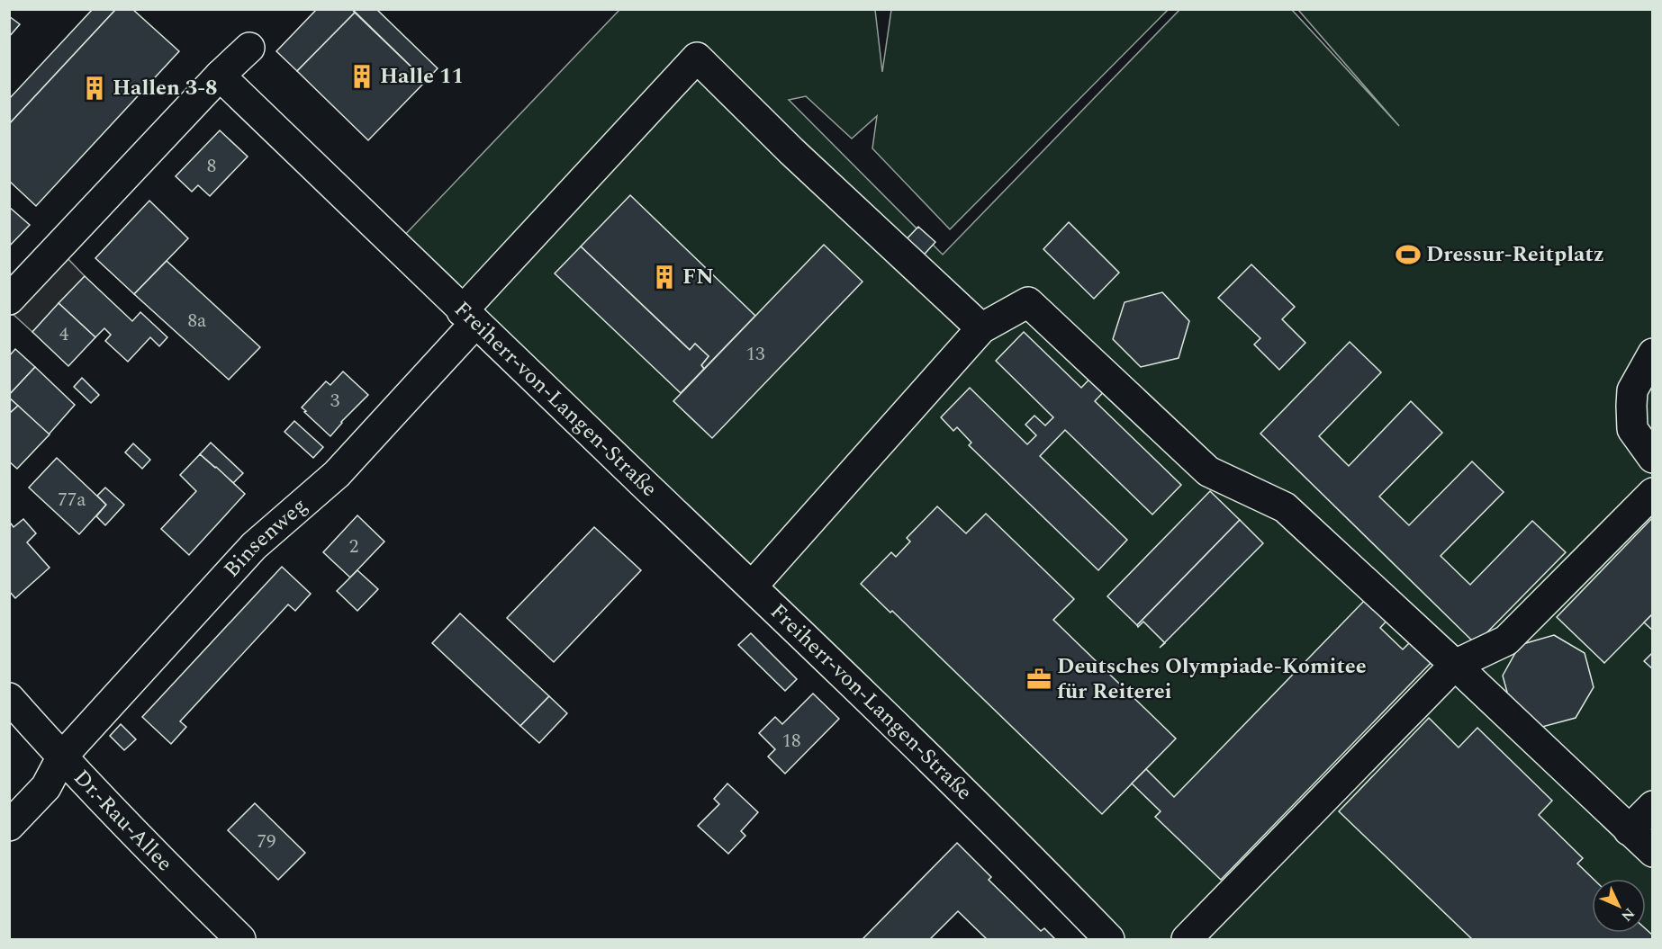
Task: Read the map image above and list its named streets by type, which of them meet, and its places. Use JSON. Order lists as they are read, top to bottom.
{
  "streets": {
    "street": ["Freiherr-von-Langen-Straße", "Binsenweg", "Dr.-Rau-Allee"]
  },
  "crossings": [
    ["Freiherr-von-Langen-Straße", "Binsenweg"],
    ["Binsenweg", "Dr.-Rau-Allee"]
  ],
  "places": {
    "building": ["Halle 11", "Hallen 3-8", "FN"],
    "sports": ["Dressur-Reitplatz"],
    "office": ["Deutsches Olympiade-Komitee für Reiterei"]
  },
  "house_numbers": [
    "8",
    "8a",
    "4",
    "13",
    "3",
    "77a",
    "2",
    "18",
    "79"
  ],
  "north": "bottom right"
}
